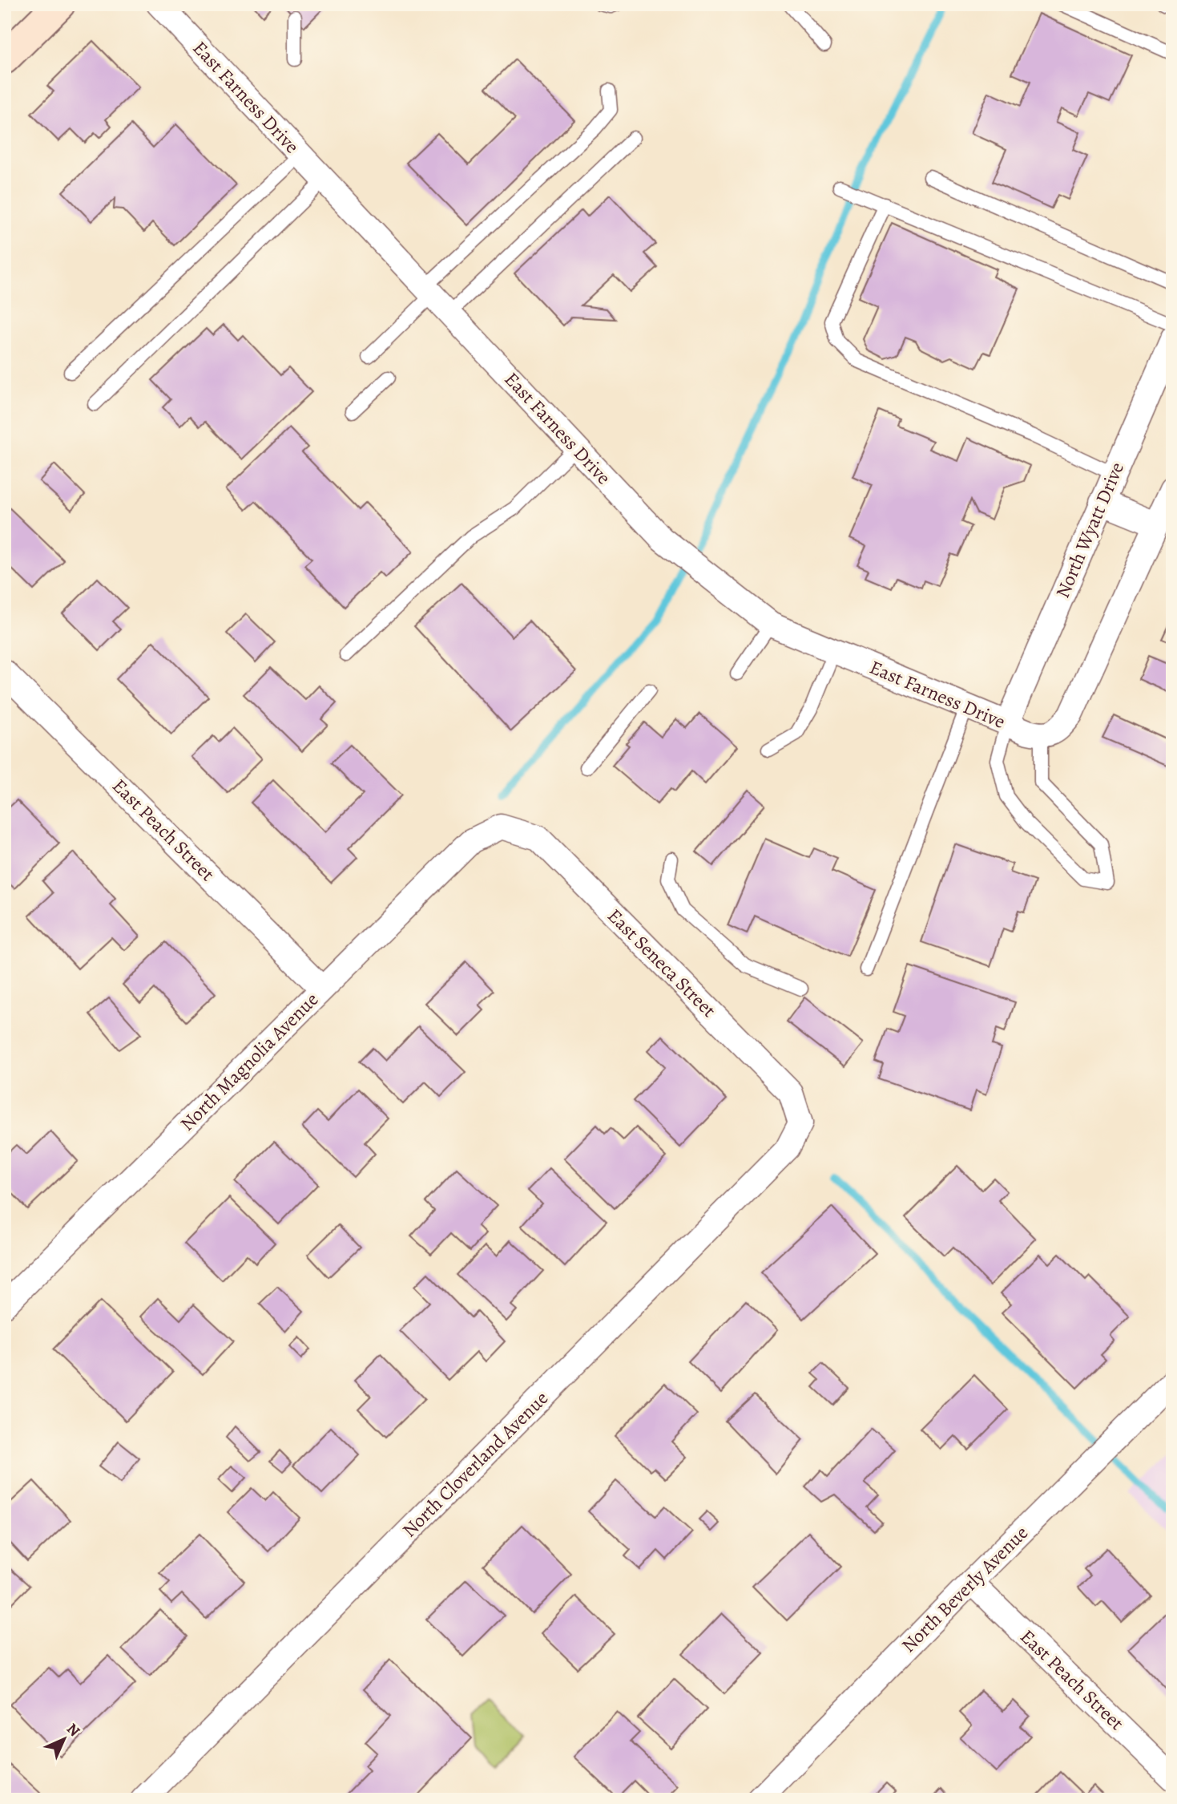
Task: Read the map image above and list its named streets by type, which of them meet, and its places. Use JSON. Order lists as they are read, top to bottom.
{
  "streets": {
    "street": [
      "East Farness Drive",
      "North Wyatt Drive",
      "East Peach Street",
      "East Seneca Street",
      "North Magnolia Avenue",
      "North Cloverland Avenue",
      "North Beverly Avenue"
    ]
  },
  "crossings": [
    ["East Farness Drive", "North Wyatt Drive"],
    ["East Peach Street", "North Magnolia Avenue"],
    ["East Peach Street", "North Beverly Avenue"],
    ["East Seneca Street", "North Magnolia Avenue"],
    ["East Seneca Street", "North Cloverland Avenue"]
  ],
  "north": "top right"
}
